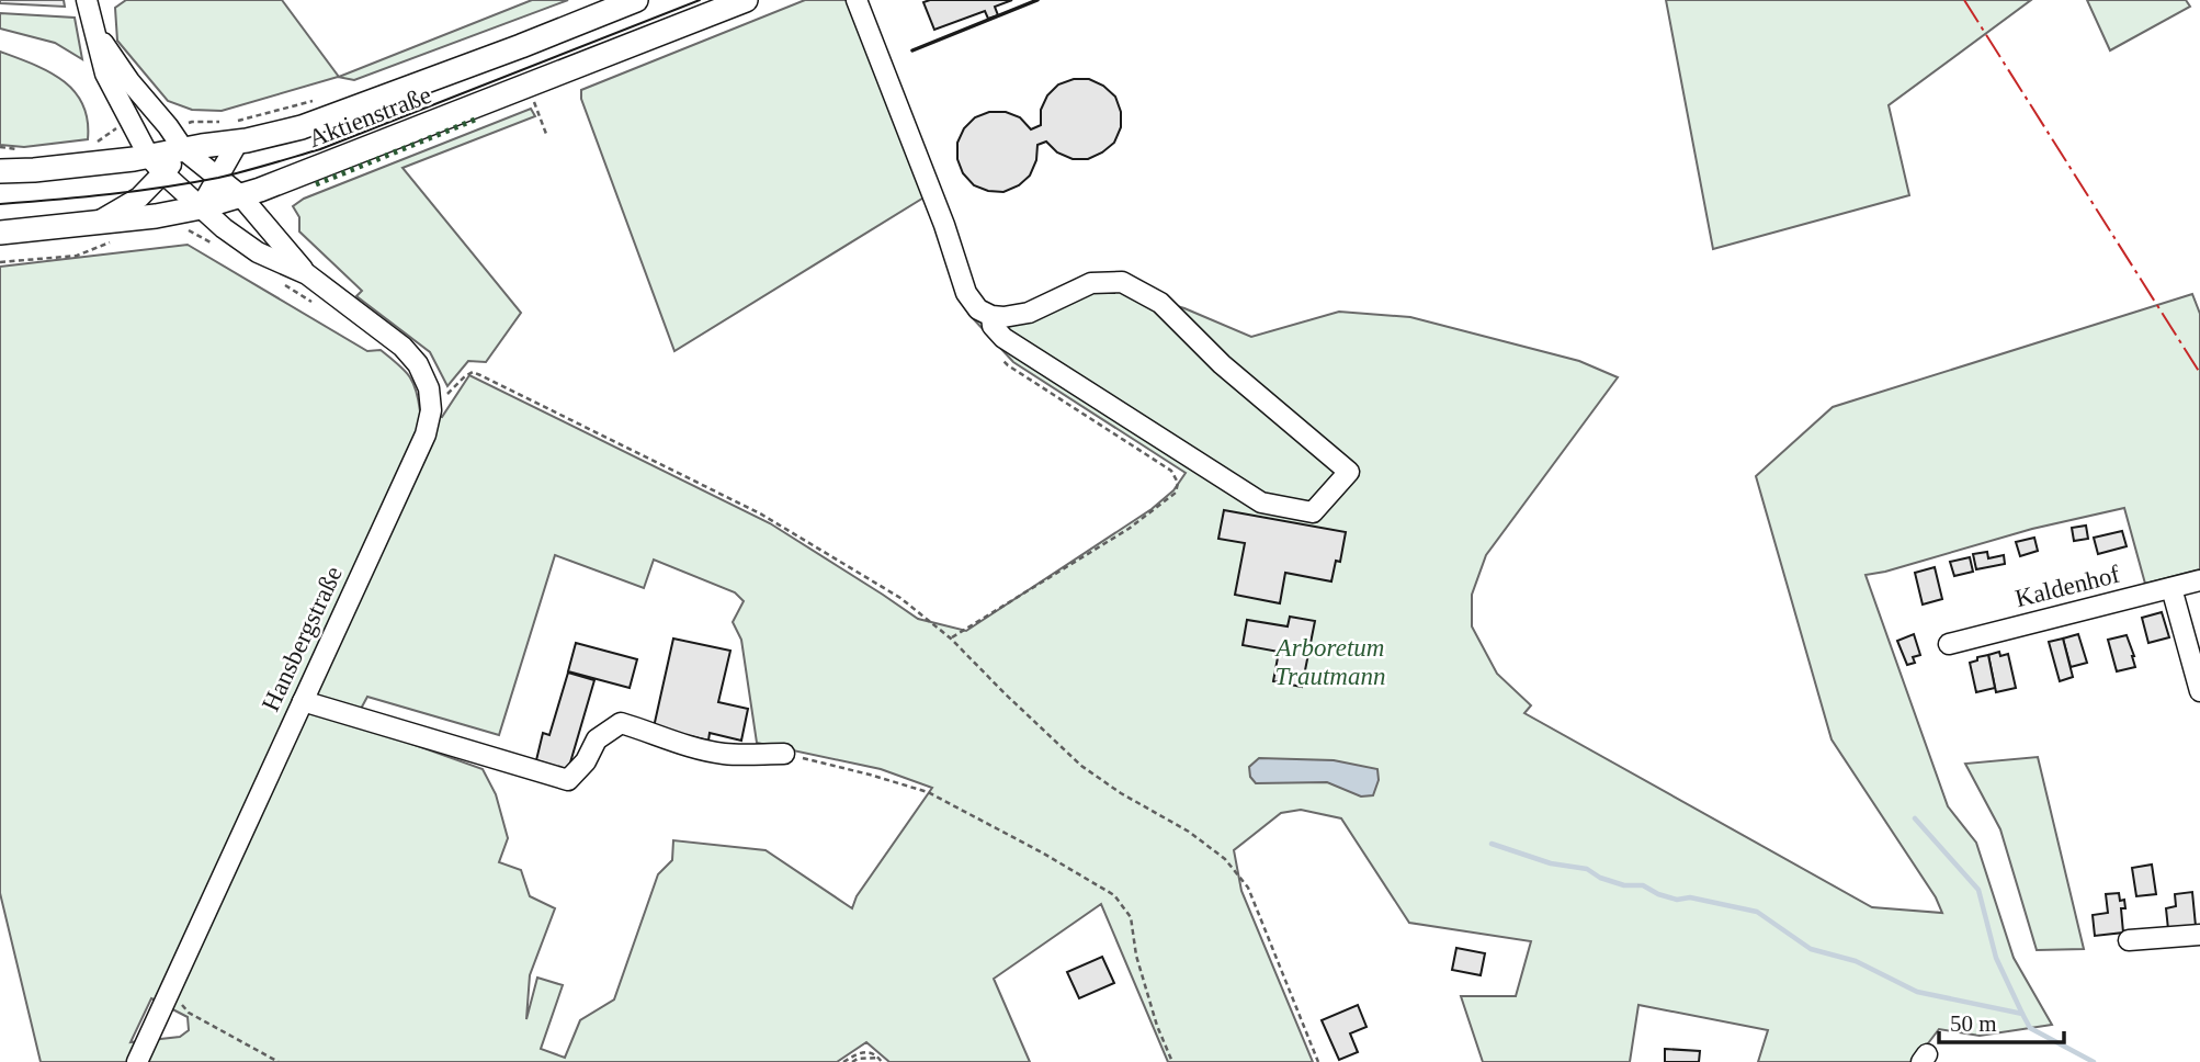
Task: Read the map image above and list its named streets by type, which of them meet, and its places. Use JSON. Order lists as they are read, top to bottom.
{
  "streets": {
    "main road": ["Aktienstraße"],
    "street": ["Kaldenhof", "Hansbergstraße"]
  },
  "parks": ["Arboretum Trautmann"],
  "scale_bar": "50 m"
}
